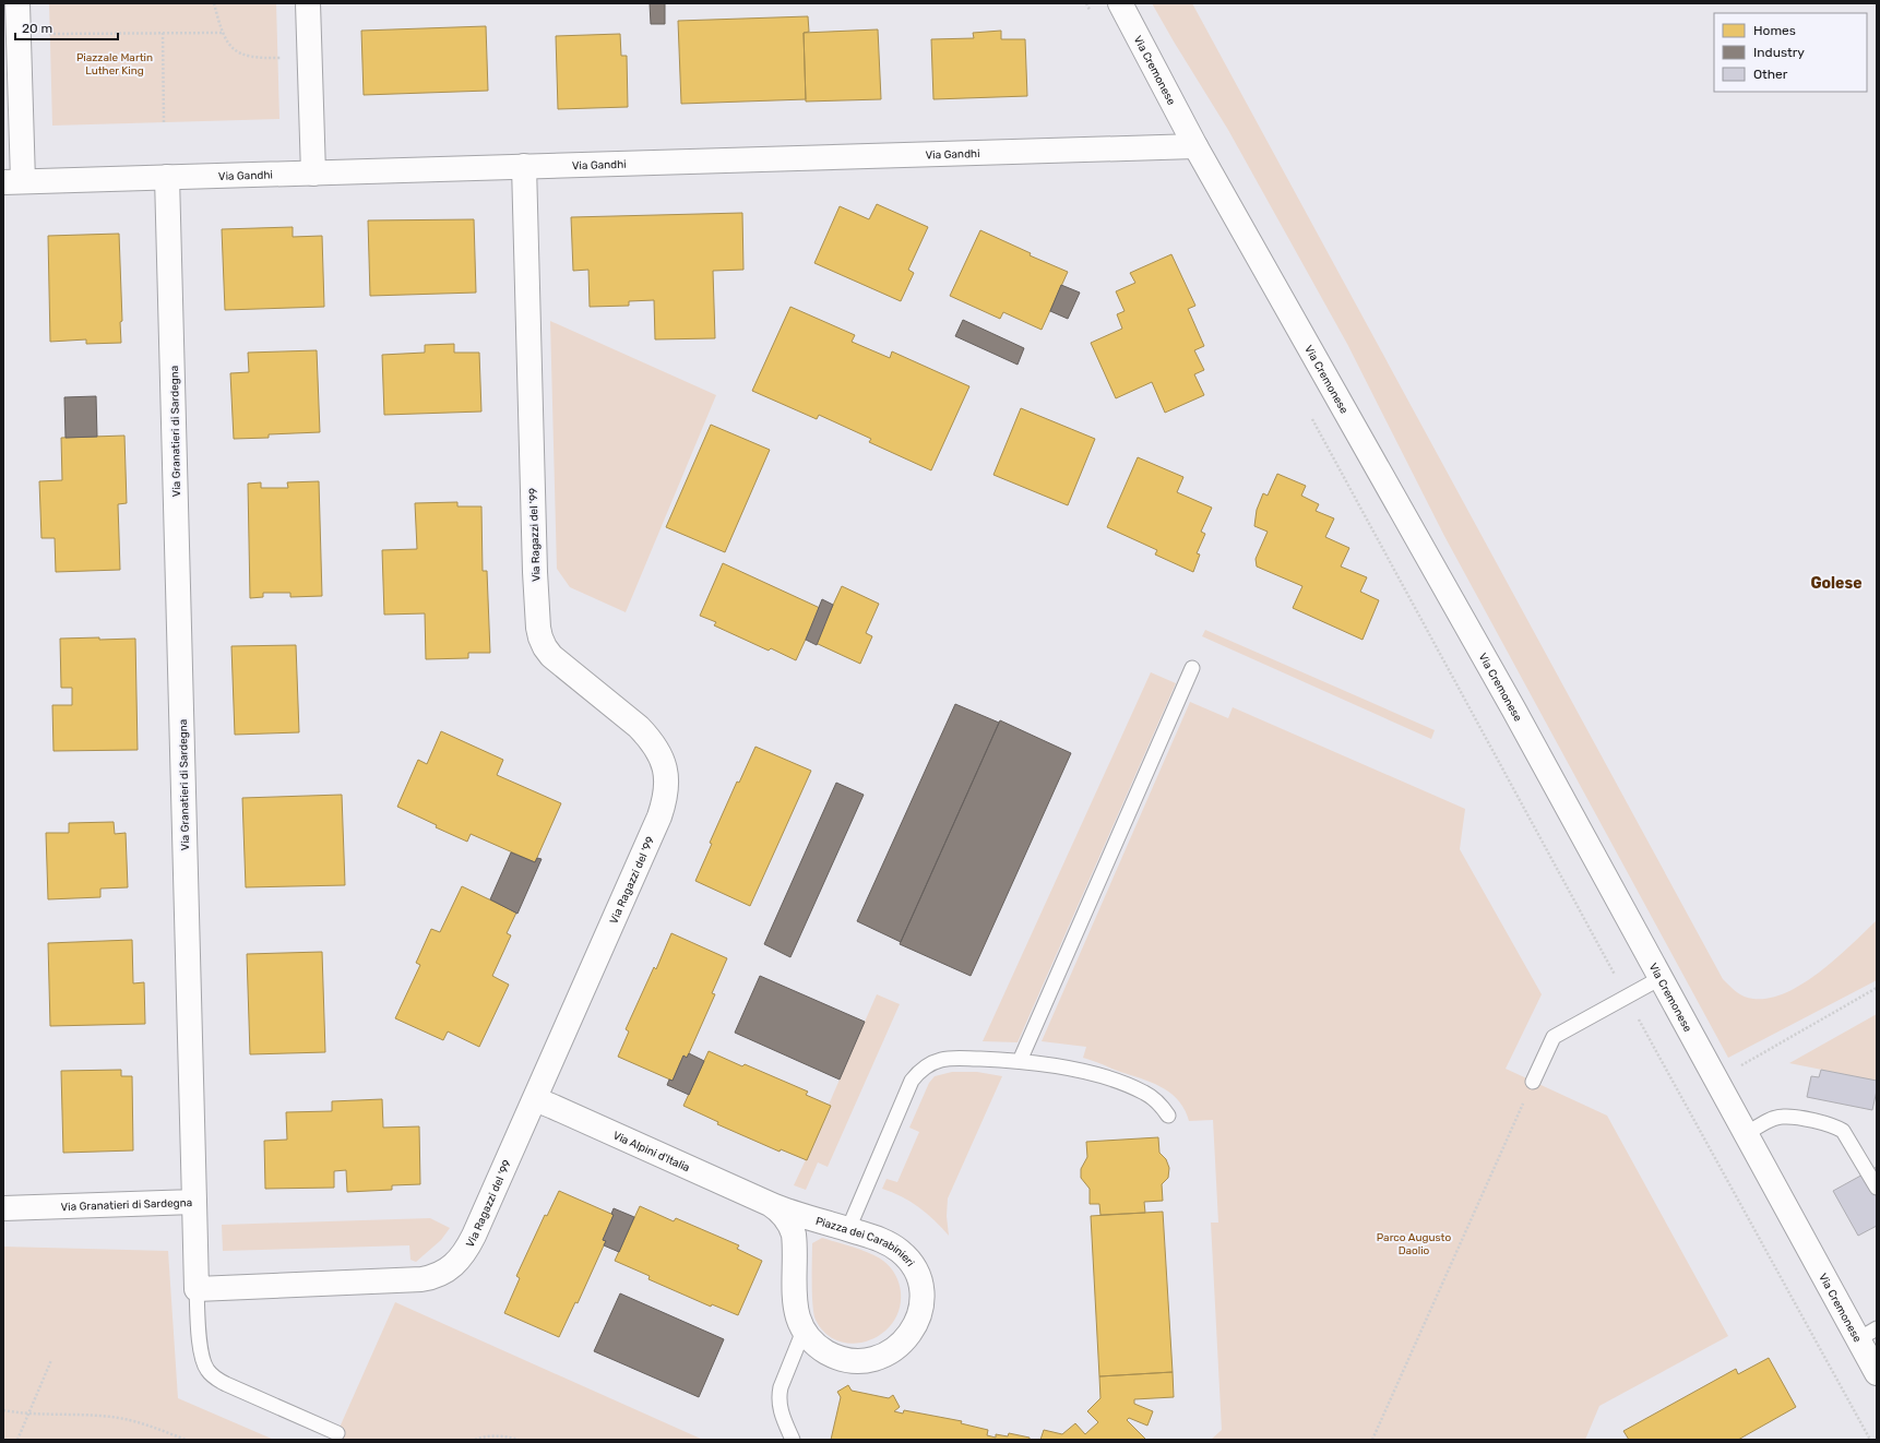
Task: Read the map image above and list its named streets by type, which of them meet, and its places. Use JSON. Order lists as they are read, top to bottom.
{
  "streets": {
    "street": [
      "Via Cremonese",
      "Via Gandhi",
      "Via Granatieri di Sardegna",
      "Via Ragazzi del '99",
      "Via Alpini d'Italia",
      "Piazza dei Carabinieri"
    ]
  },
  "crossings": [
    ["Via Cremonese", "Via Gandhi"],
    ["Via Gandhi", "Via Granatieri di Sardegna"],
    ["Via Gandhi", "Via Ragazzi del '99"],
    ["Via Ragazzi del '99", "Via Alpini d'Italia"],
    ["Via Alpini d'Italia", "Piazza dei Carabinieri"]
  ],
  "districts": ["Golese"],
  "parks": ["Piazzale Martin Luther King", "Parco Augusto Daolio"],
  "legend": ["Homes", "Industry", "Other"],
  "scale_bar": "20 m"
}
